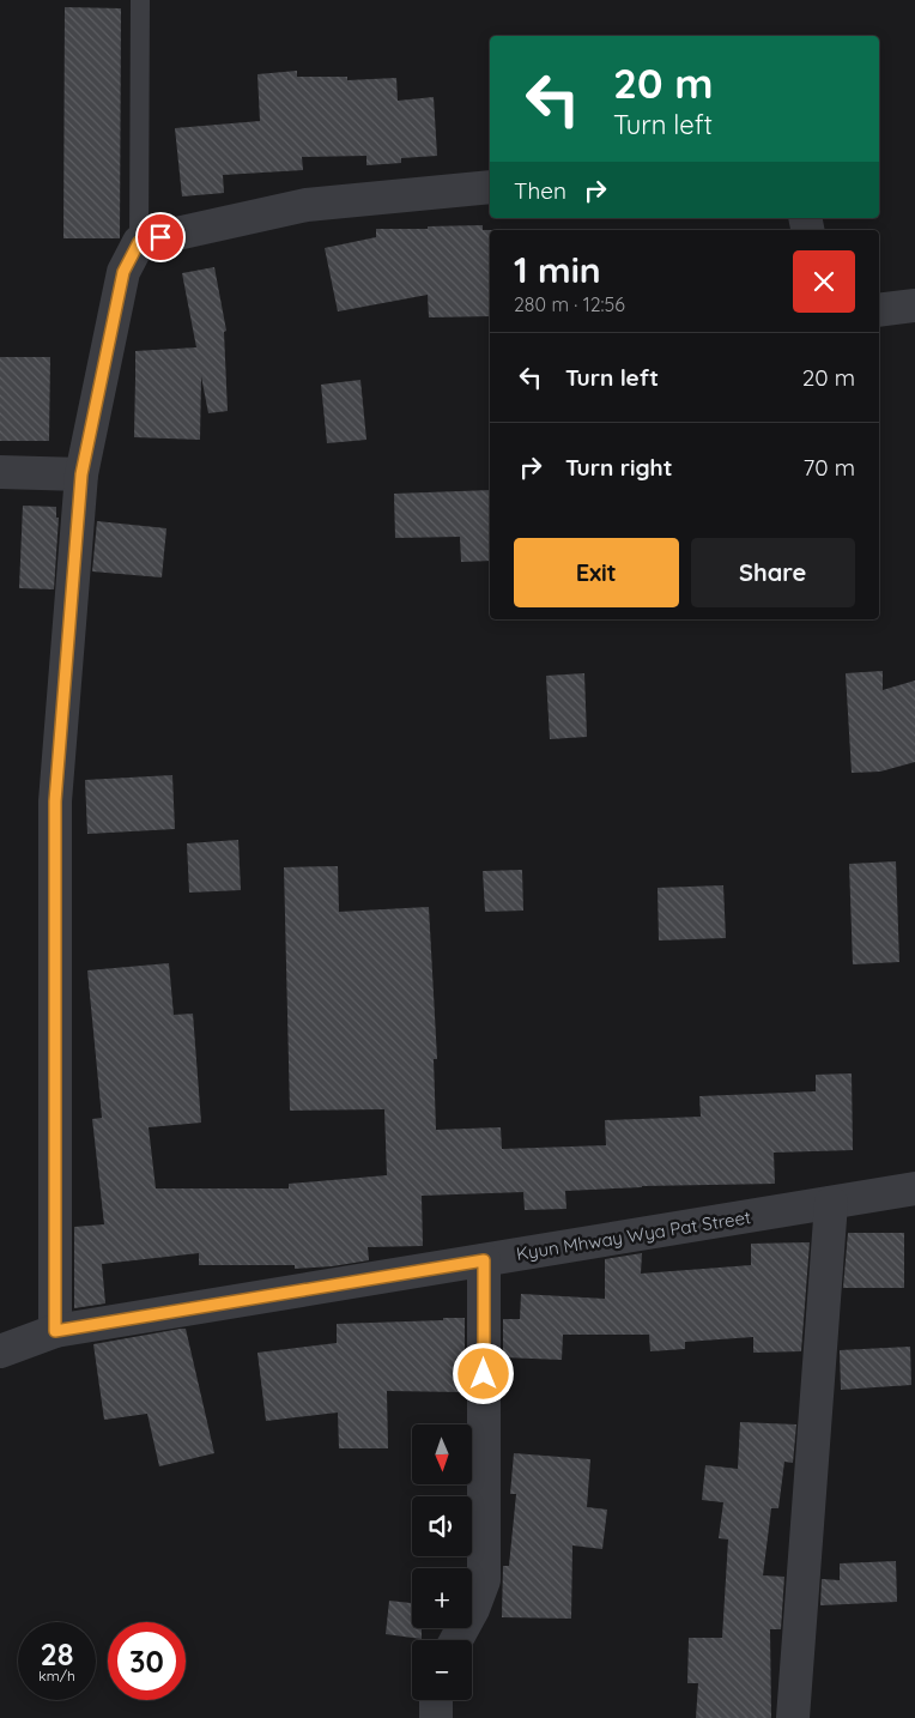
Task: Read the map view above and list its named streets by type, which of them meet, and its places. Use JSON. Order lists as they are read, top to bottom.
{
  "streets": {
    "street": ["Kyun Mhway Wya Pat Street"]
  },
  "north": "bottom",
  "page": {
    "turn": ["20 m", "Turn left"],
    "then": "Then",
    "heading": ["1 min", "280 m · 12:56"],
    "list": [
      {
        "name": "Turn left",
        "value": "20 m"
      },
      {
        "name": "Turn right",
        "value": "70 m"
      }
    ],
    "buttons": ["Exit", "Share"],
    "map_buttons": ["+", "−"],
    "speed": "28 km/h",
    "limit": "30"
  }
}
